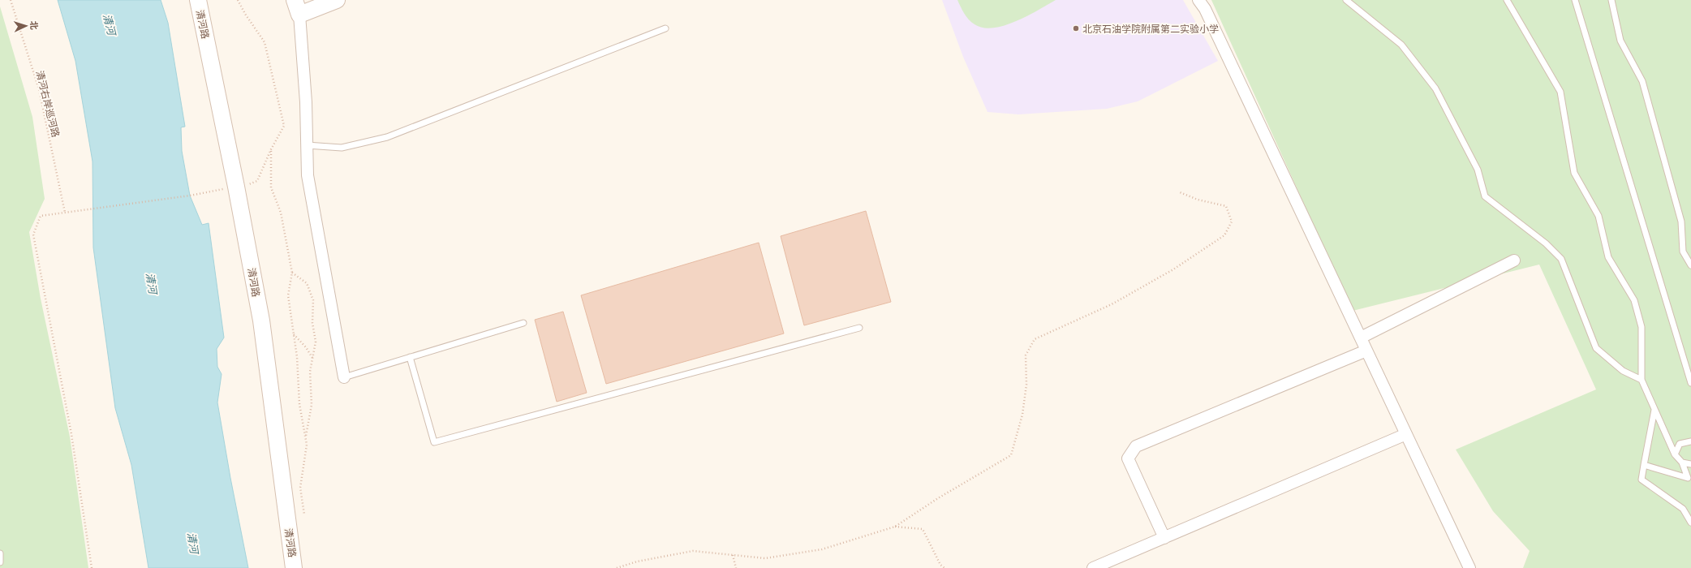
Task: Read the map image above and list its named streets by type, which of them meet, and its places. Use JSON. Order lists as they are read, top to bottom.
{
  "streets": {
    "street": ["清河路"],
    "path": ["清河右岸巡河路"]
  },
  "water": ["清河"],
  "places": ["北京石油学院附属第二实验小学"],
  "north": "right"
}
